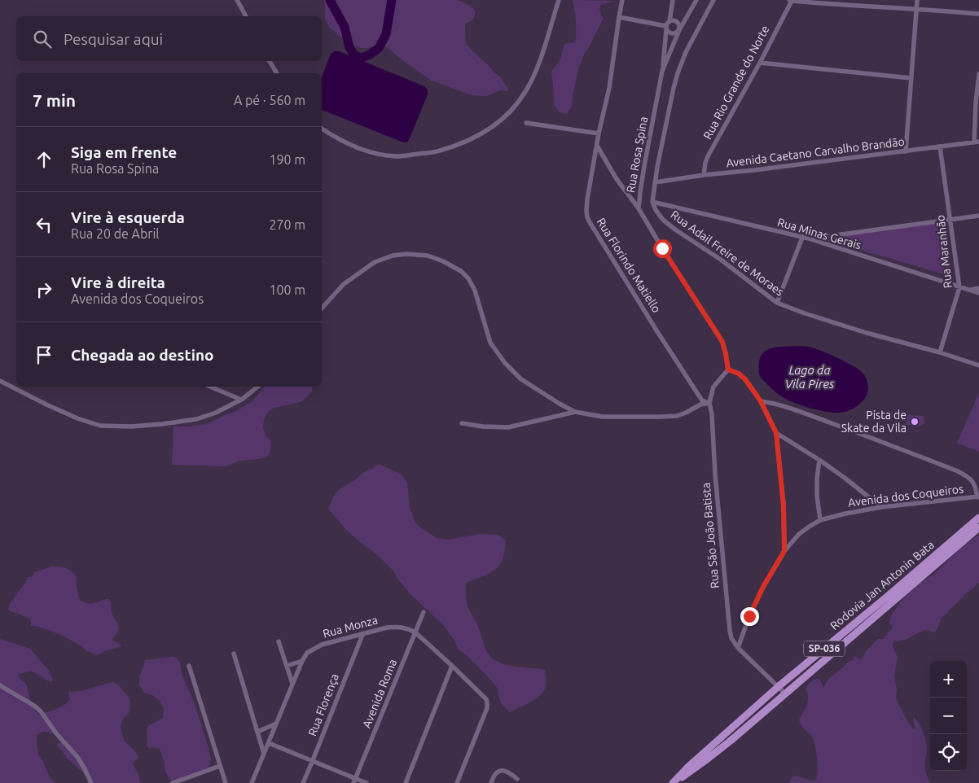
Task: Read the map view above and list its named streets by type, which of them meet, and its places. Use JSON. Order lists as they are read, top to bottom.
{
  "streets": {
    "main road": ["Rodovia Jan Antonin Bata", "SP-036"],
    "street": [
      "Rua Rio Grande do Norte",
      "Avenida Caetano Carvalho Brandão",
      "Rua Rosa Spina",
      "Rua Minas Gerais",
      "Rua Maranhão",
      "Rua Adail Freire de Moraes",
      "Rua Florindo Matiello",
      "Avenida dos Coqueiros",
      "Rua São João Batista",
      "Rua Monza",
      "Avenida Roma",
      "Rua Florença"
    ]
  },
  "crossings": [
    ["Rua Rio Grande do Norte", "Avenida Caetano Carvalho Brandão"],
    ["Avenida Caetano Carvalho Brandão", "Rua Maranhão"],
    ["Rua Rosa Spina", "Rua São João Batista"],
    ["Rua Minas Gerais", "Rua Maranhão"],
    ["Rua Minas Gerais", "Rua Adail Freire de Moraes"],
    ["Rua Maranhão", "Rua Adail Freire de Moraes"],
    ["Rua Florindo Matiello", "Rua São João Batista"],
    ["Avenida dos Coqueiros", "Rua São João Batista"],
    ["Rua São João Batista", "Rodovia Jan Antonin Bata"],
    ["Rua Monza", "Avenida Roma"],
    ["Rua Monza", "Rua Florença"]
  ],
  "water": ["Lago da Vila Pires"],
  "places": ["Pista de Skate da Vila"],
  "page": {
    "search": "Pesquisar aqui",
    "heading": ["7 min", "A pé · 560 m"],
    "list": [
      ["Siga em frente", "Rua Rosa Spina", "190 m"],
      ["Vire à esquerda", "Rua 20 de Abril", "270 m"],
      ["Vire à direita", "Avenida dos Coqueiros", "100 m"],
      "Chegada ao destino"
    ],
    "map_buttons": ["+", "−"]
  }
}
